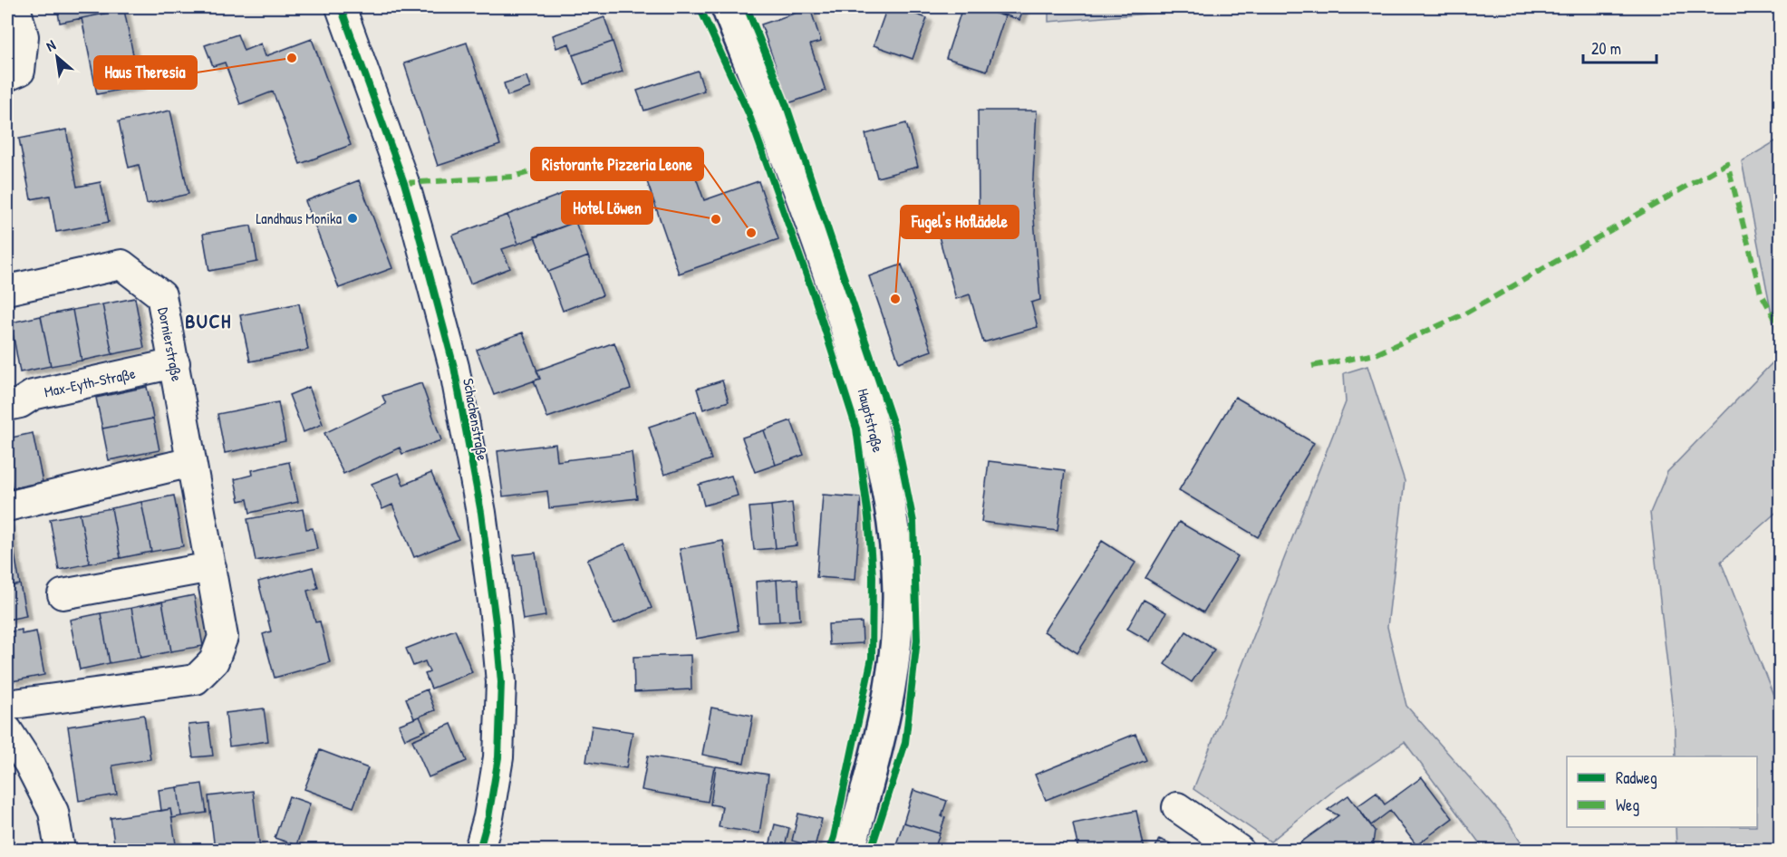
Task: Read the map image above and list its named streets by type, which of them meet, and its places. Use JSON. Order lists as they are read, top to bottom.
{
  "streets": {
    "main road": ["Hauptstraße"],
    "street": ["Dornierstraße", "Max-Eyth-Straße", "Schachenstraße"]
  },
  "crossings": [
    ["Dornierstraße", "Max-Eyth-Straße"]
  ],
  "districts": ["BUCH"],
  "places": [
    "Haus Theresia",
    "Landhaus Monika",
    "Hotel Löwen",
    "Ristorante Pizzeria Leone",
    "Fugel's Hoflädele"
  ],
  "legend": ["Radweg", "Weg"],
  "scale_bar": "20 m",
  "north": "top left"
}
